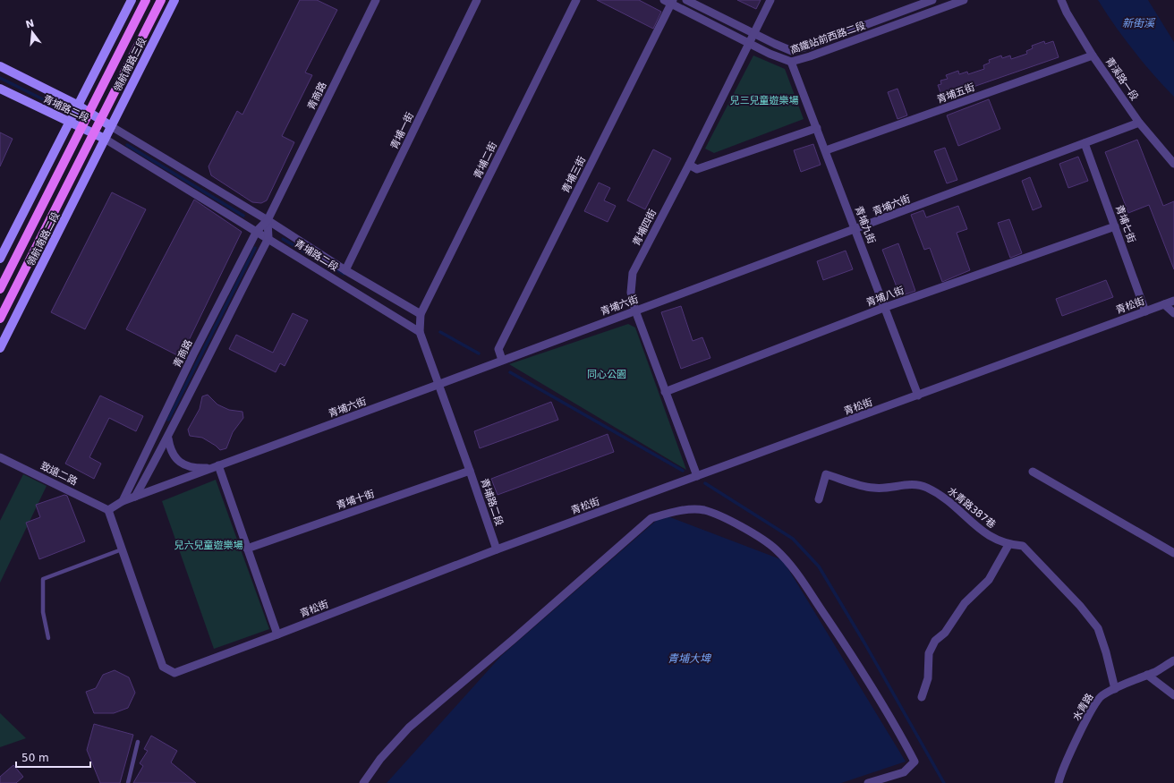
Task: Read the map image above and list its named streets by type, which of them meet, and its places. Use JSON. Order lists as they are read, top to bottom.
{
  "streets": {
    "main road": ["領航南路三段", "領航南路二段"],
    "street": [
      "高鐵站前西路二段",
      "青溪路一段",
      "青埔五街",
      "青商路",
      "青埔路二段",
      "青埔一街",
      "青埔二街",
      "青埔三街",
      "青埔六街",
      "青埔七街",
      "青埔九街",
      "青埔四街",
      "青埔八街",
      "青松街",
      "致遠二路",
      "青埔十街",
      "水青路387巷",
      "水青路"
    ]
  },
  "crossings": [
    ["高鐵站前西路二段", "青埔三街"],
    ["高鐵站前西路二段", "青埔九街"],
    ["高鐵站前西路二段", "青埔四街"],
    ["領航南路三段", "青埔路二段"],
    ["領航南路三段", "領航南路二段"],
    ["青溪路一段", "青埔五街"],
    ["青溪路一段", "青埔六街"],
    ["青埔五街", "青埔九街"],
    ["青商路", "青埔路二段"],
    ["青商路", "青埔六街"],
    ["青埔路二段", "青埔一街"],
    ["青埔路二段", "青埔二街"],
    ["青埔路二段", "青埔六街"],
    ["青埔路二段", "領航南路二段"],
    ["青埔路二段", "青松街"],
    ["青埔路二段", "青埔十街"],
    ["青埔三街", "青埔六街"],
    ["青埔六街", "青埔七街"],
    ["青埔六街", "青埔九街"],
    ["青埔六街", "青埔四街"],
    ["青埔六街", "青松街"],
    ["青埔六街", "致遠二路"],
    ["青埔七街", "青埔八街"],
    ["青埔七街", "青松街"],
    ["青埔九街", "青埔八街"],
    ["青埔九街", "青松街"],
    ["青埔四街", "青埔八街"],
    ["青埔四街", "青松街"],
    ["青松街", "致遠二路"],
    ["水青路387巷", "水青路"]
  ],
  "water": ["新街溪", "青埔大埤"],
  "parks": ["兒三兒童遊樂場", "同心公園", "兒六兒童遊樂場"],
  "scale_bar": "50 m",
  "north": "top"
}
